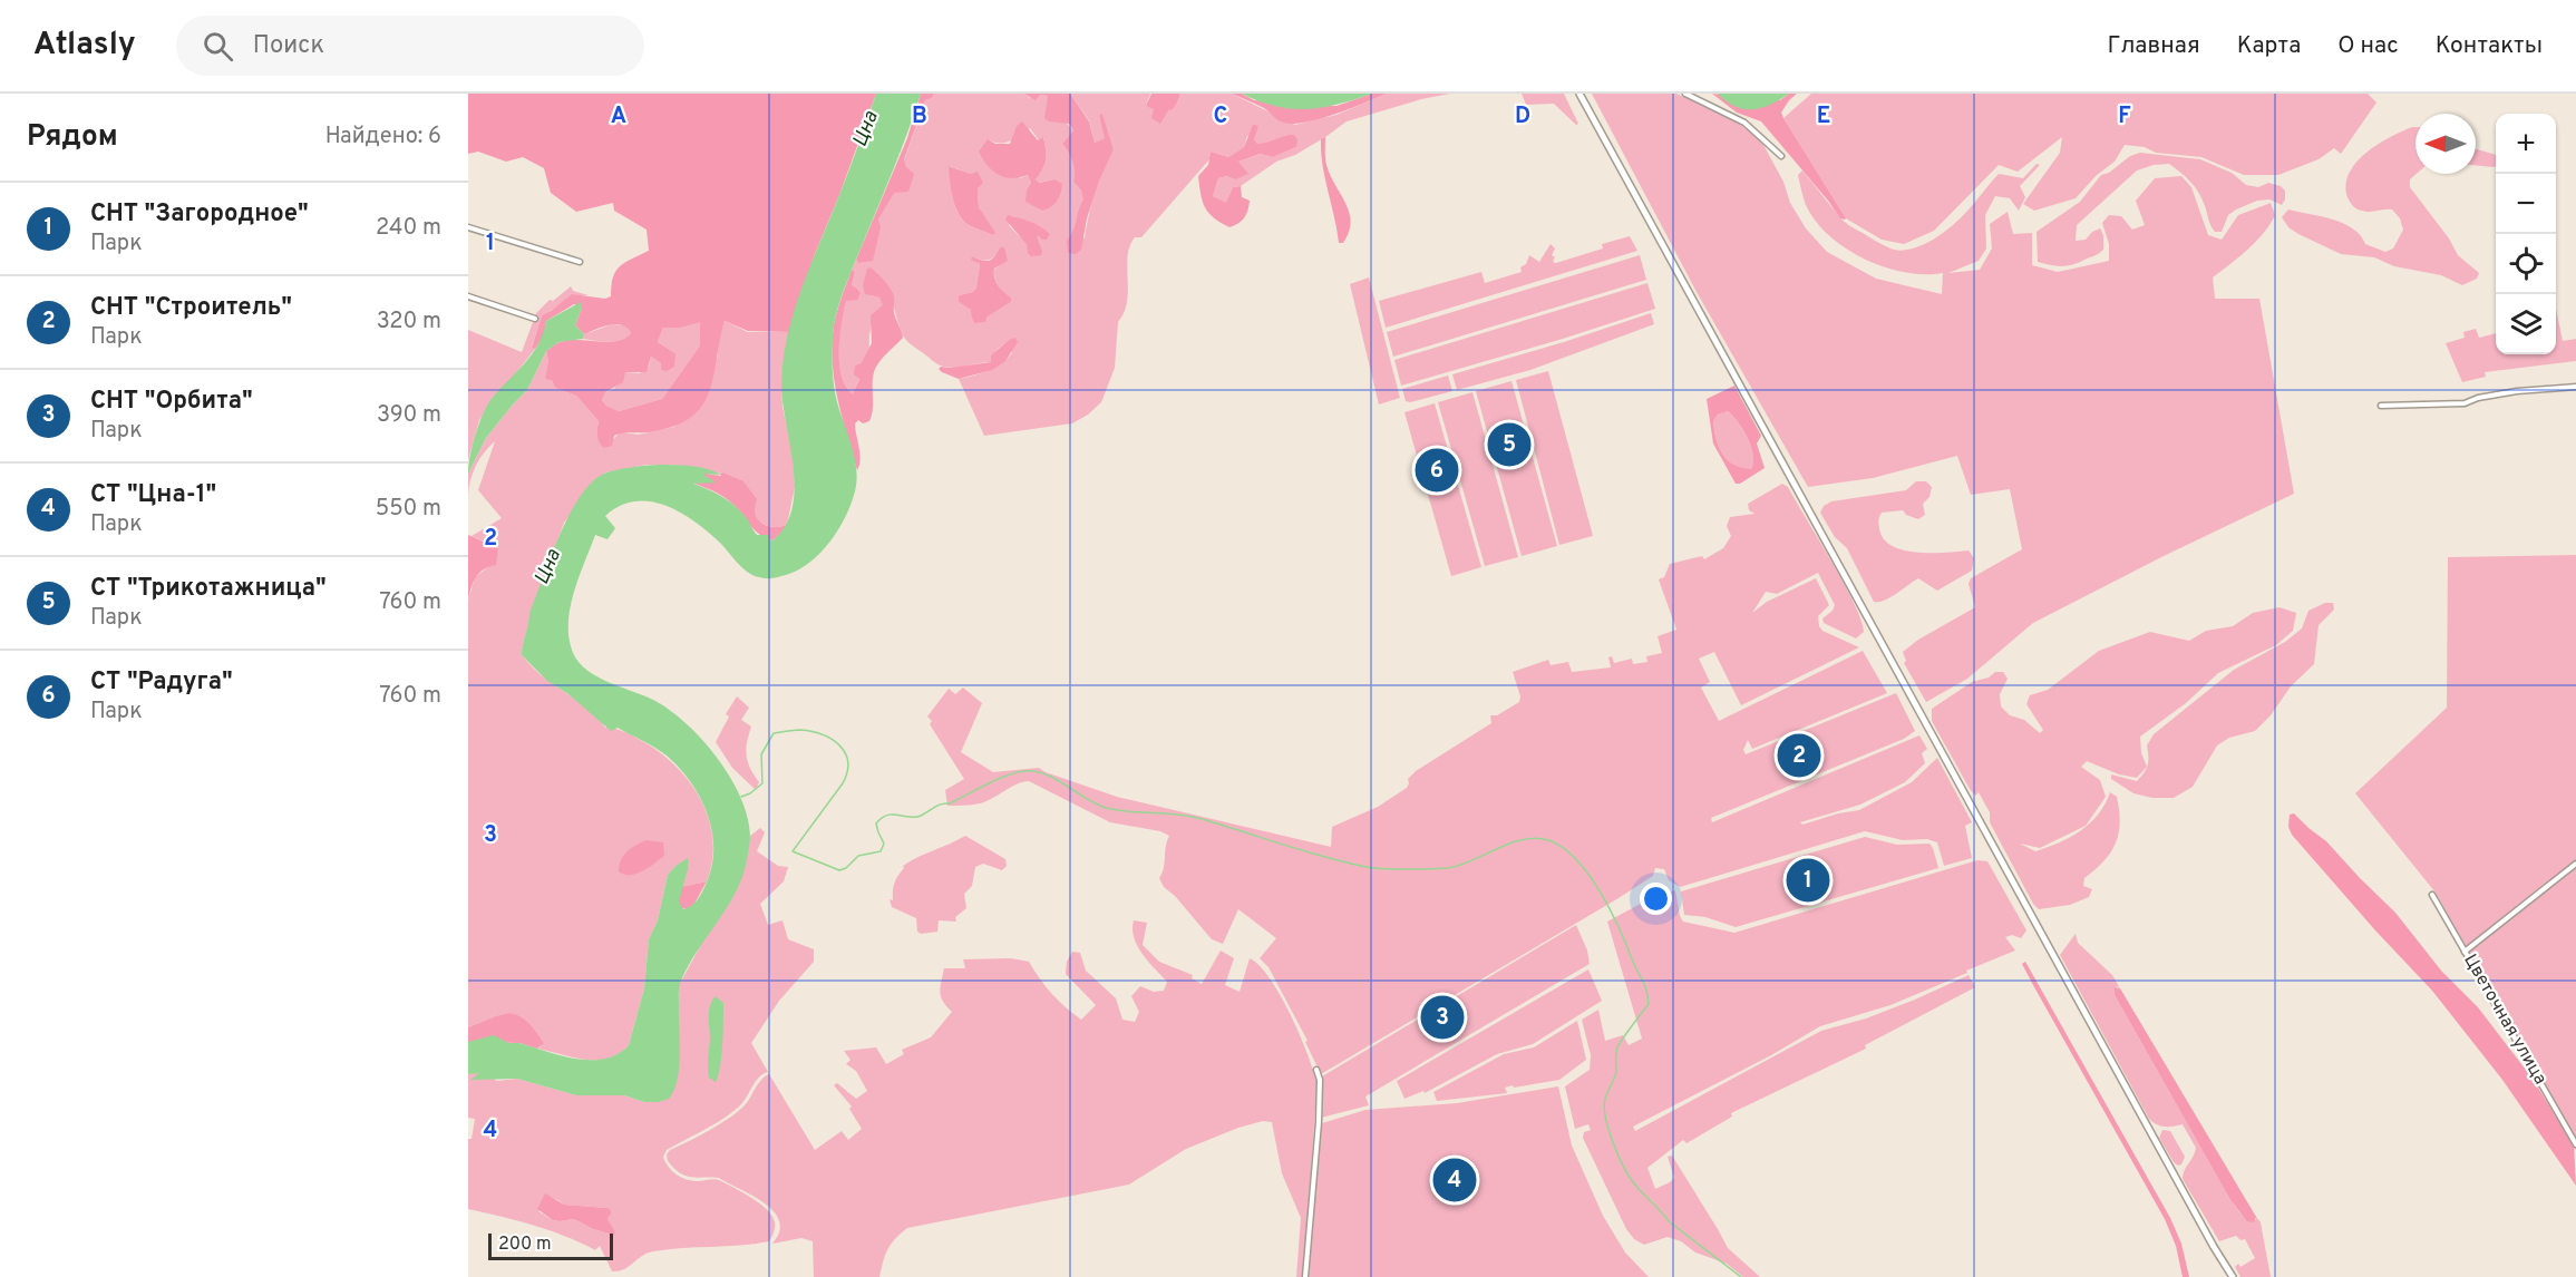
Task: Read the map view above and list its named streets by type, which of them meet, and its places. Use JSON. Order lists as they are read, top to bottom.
{
  "streets": {
    "street": ["Цветочная улица"]
  },
  "water": ["Цна"],
  "scale_bar": "200 m",
  "north": "left",
  "page": {
    "header": "Atlasly",
    "search": "Поиск",
    "nav": [
      "Главная",
      "Карта",
      "О нас",
      "Контакты"
    ],
    "heading": ["Рядом", "Найдено: 6"],
    "map_buttons": ["+", "−"],
    "list": [
      {
        "mark": "1",
        "name": "СНТ \"Загородное\"",
        "note": "Парк",
        "value": "240 m"
      },
      {
        "mark": "2",
        "name": "CНТ \"Строитель\"",
        "note": "Парк",
        "value": "320 m"
      },
      {
        "mark": "3",
        "name": "CНТ \"Орбита\"",
        "note": "Парк",
        "value": "390 m"
      },
      {
        "mark": "4",
        "name": "СТ \"Цна-1\"",
        "note": "Парк",
        "value": "550 m"
      },
      {
        "mark": "5",
        "name": "СТ \"Трикотажница\"",
        "note": "Парк",
        "value": "760 m"
      },
      {
        "mark": "6",
        "name": "СТ \"Радуга\"",
        "note": "Парк",
        "value": "760 m"
      }
    ],
    "pins": [
      "5",
      "6",
      "2",
      "1",
      "3",
      "4"
    ],
    "scale": "200 m"
  },
  "grid": {
    "columns": [
      "A",
      "B",
      "C",
      "D",
      "E",
      "F"
    ],
    "rows": [
      "1",
      "2",
      "3",
      "4"
    ]
  }
}
